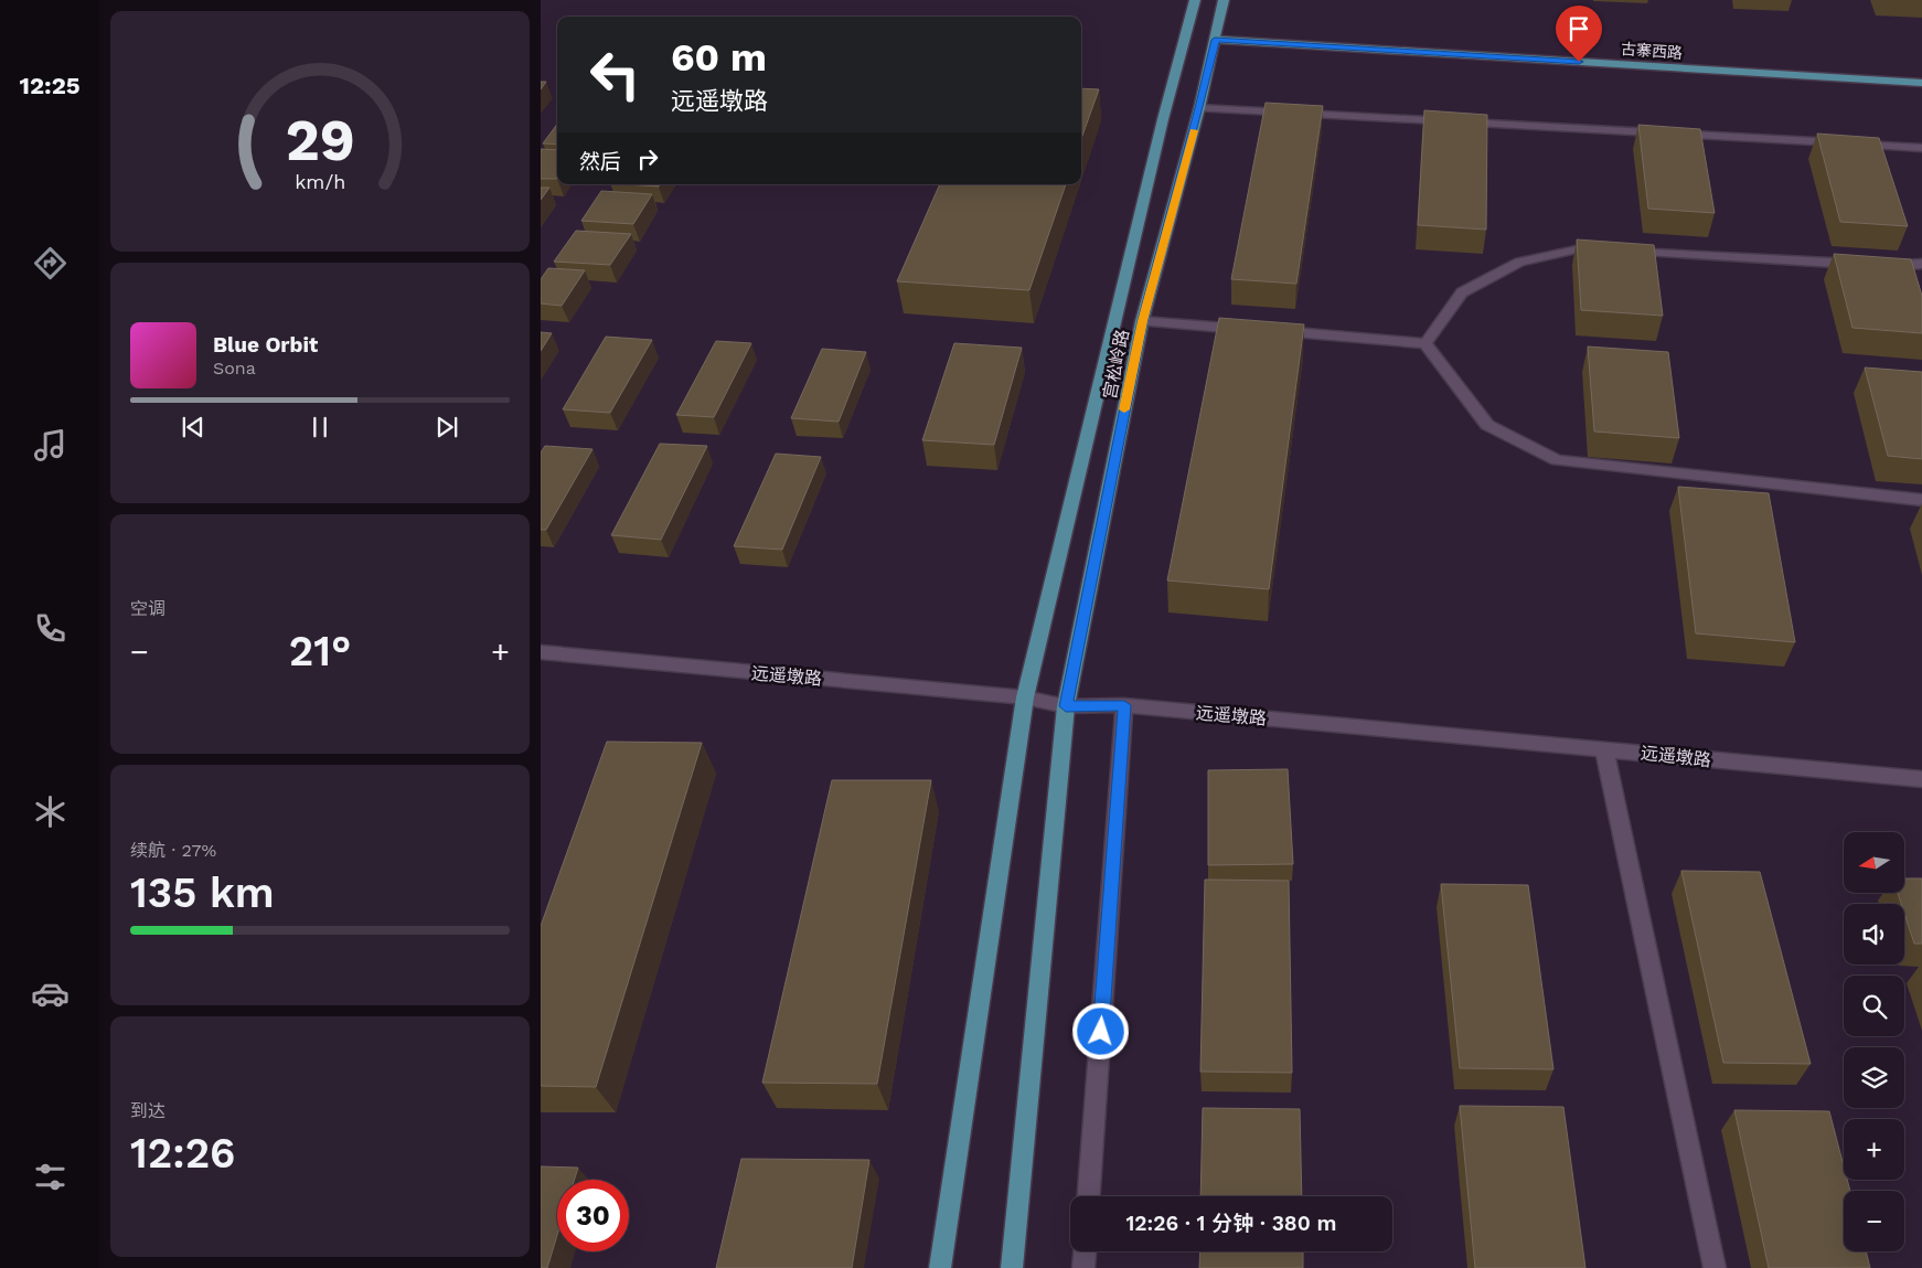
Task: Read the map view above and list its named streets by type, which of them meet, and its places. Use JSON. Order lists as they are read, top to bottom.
{
  "streets": {
    "main road": ["古寨西路", "宫松岭路"],
    "street": ["远遥墩路"]
  },
  "crossings": [
    ["古寨西路", "宫松岭路"],
    ["宫松岭路", "远遥墩路"]
  ],
  "north": "left",
  "page": {
    "tabs": "12:25",
    "turn": ["60 m", "远遥墩路"],
    "then": "然后",
    "song": ["Blue Orbit", "Sona"],
    "tile": [
      "空调",
      ["续航 · 27%", "135 km"],
      ["到达", "12:26"]
    ],
    "heat": ["−", "21°", "+"],
    "map_buttons": ["+", "−"],
    "limit": "30",
    "trip": "12:26 · 1 分钟 · 380 m",
    "gauge": ["29", "km/h"]
  }
}
